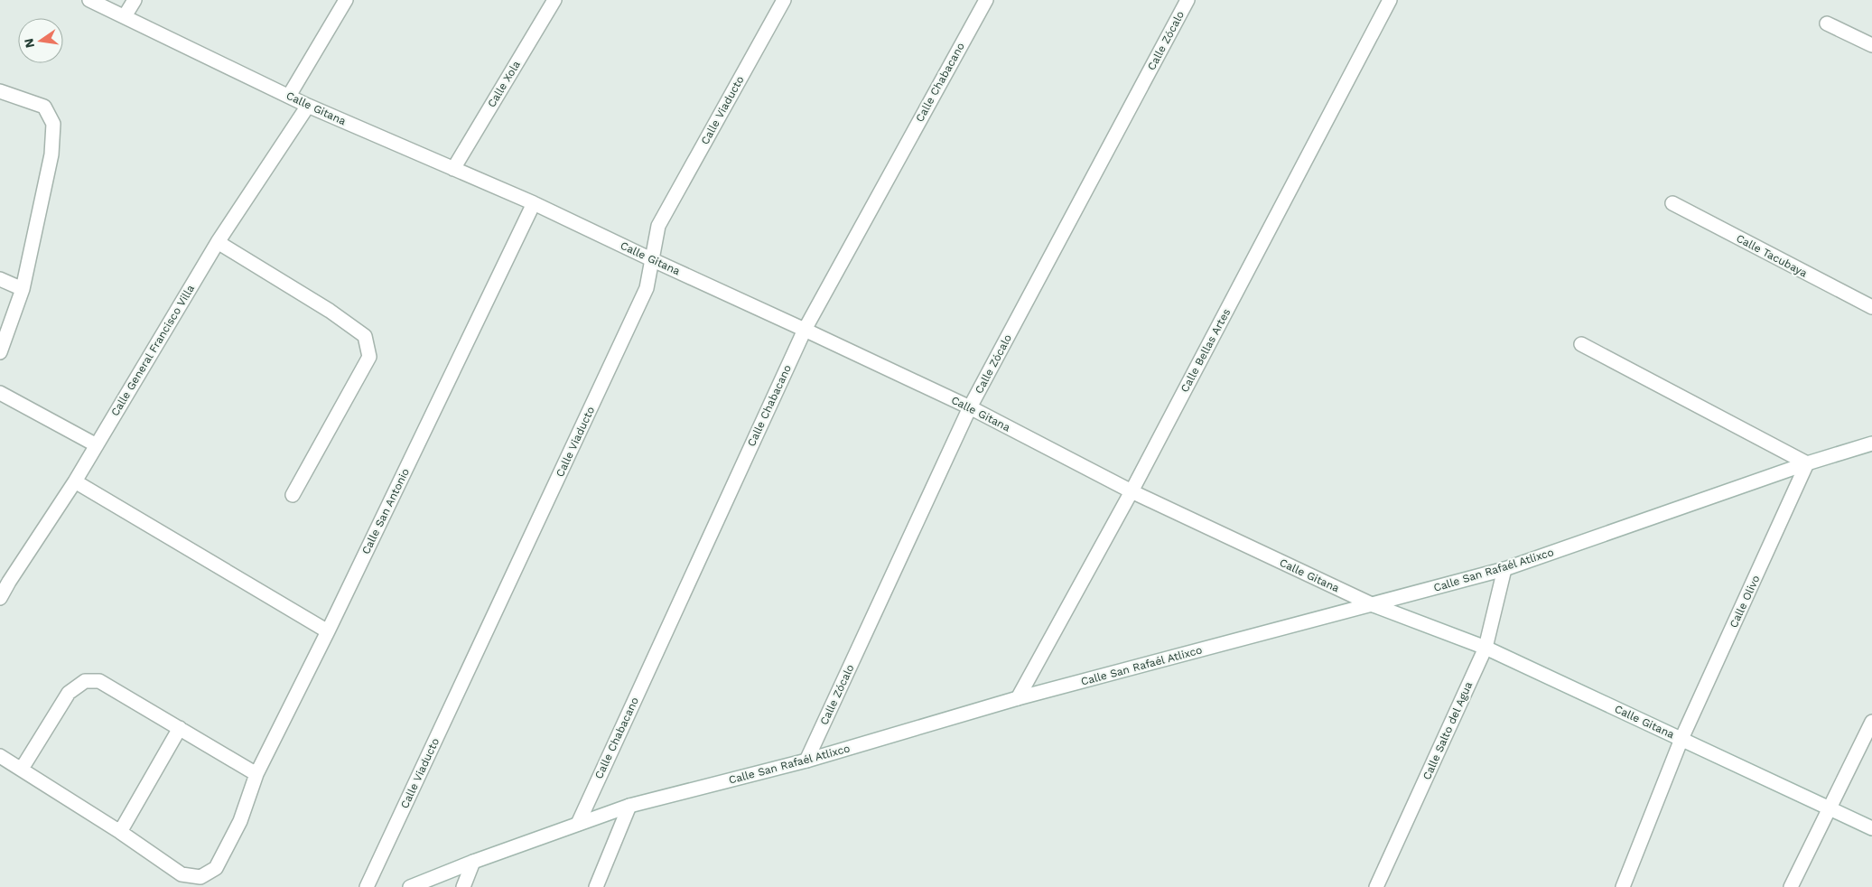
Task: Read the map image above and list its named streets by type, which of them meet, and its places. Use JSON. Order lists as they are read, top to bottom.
{
  "streets": {
    "street": [
      "Calle Zócalo",
      "Calle Chabacano",
      "Calle Xola",
      "Calle Gitana",
      "Calle Viaducto",
      "Calle Tacubaya",
      "Calle General Francisco Villa",
      "Calle Bellas Artes",
      "Calle San Antonio",
      "Calle San Rafaél Atlixco",
      "Calle Olivo",
      "Calle Salto del Agua"
    ]
  },
  "crossings": [
    ["Calle Zócalo", "Calle Gitana"],
    ["Calle Zócalo", "Calle San Rafaél Atlixco"],
    ["Calle Chabacano", "Calle Gitana"],
    ["Calle Chabacano", "Calle San Rafaél Atlixco"],
    ["Calle Xola", "Calle Gitana"],
    ["Calle Gitana", "Calle Viaducto"],
    ["Calle Gitana", "Calle General Francisco Villa"],
    ["Calle Gitana", "Calle Bellas Artes"],
    ["Calle Gitana", "Calle San Antonio"],
    ["Calle Gitana", "Calle San Rafaél Atlixco"],
    ["Calle Gitana", "Calle Olivo"],
    ["Calle Gitana", "Calle Salto del Agua"],
    ["Calle Bellas Artes", "Calle San Rafaél Atlixco"],
    ["Calle San Rafaél Atlixco", "Calle Olivo"],
    ["Calle San Rafaél Atlixco", "Calle Salto del Agua"]
  ],
  "north": "left"
}
